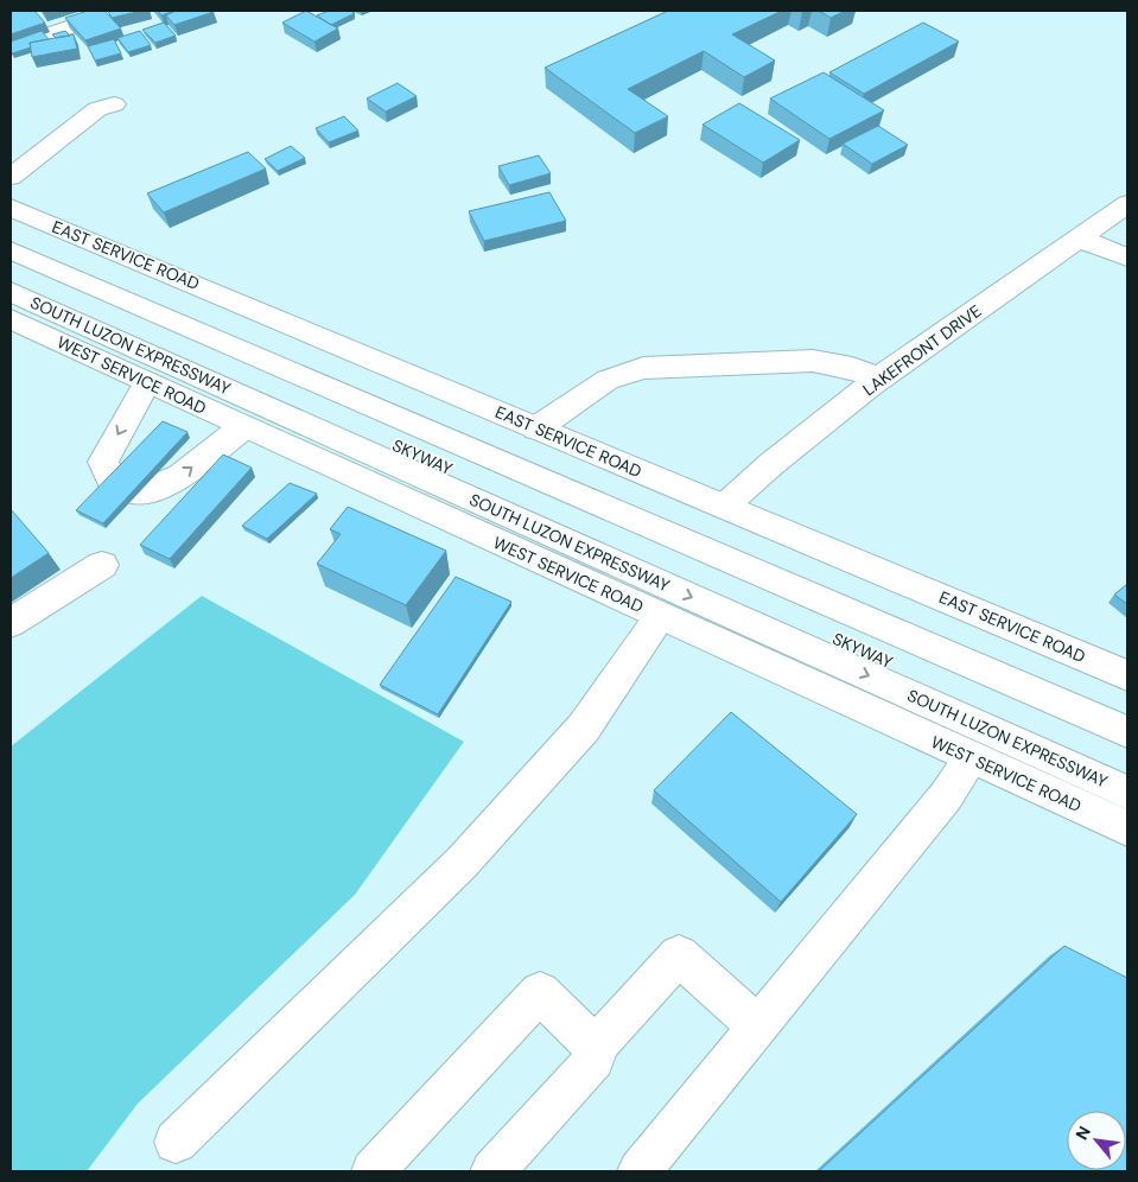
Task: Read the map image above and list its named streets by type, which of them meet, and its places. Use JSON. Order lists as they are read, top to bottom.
{
  "streets": {
    "main road": [
      "EAST SERVICE ROAD",
      "SOUTH LUZON EXPRESSWAY",
      "LAKEFRONT DRIVE",
      "WEST SERVICE ROAD",
      "SKYWAY"
    ]
  },
  "crossings": [
    ["EAST SERVICE ROAD", "LAKEFRONT DRIVE"]
  ],
  "north": "top left"
}
